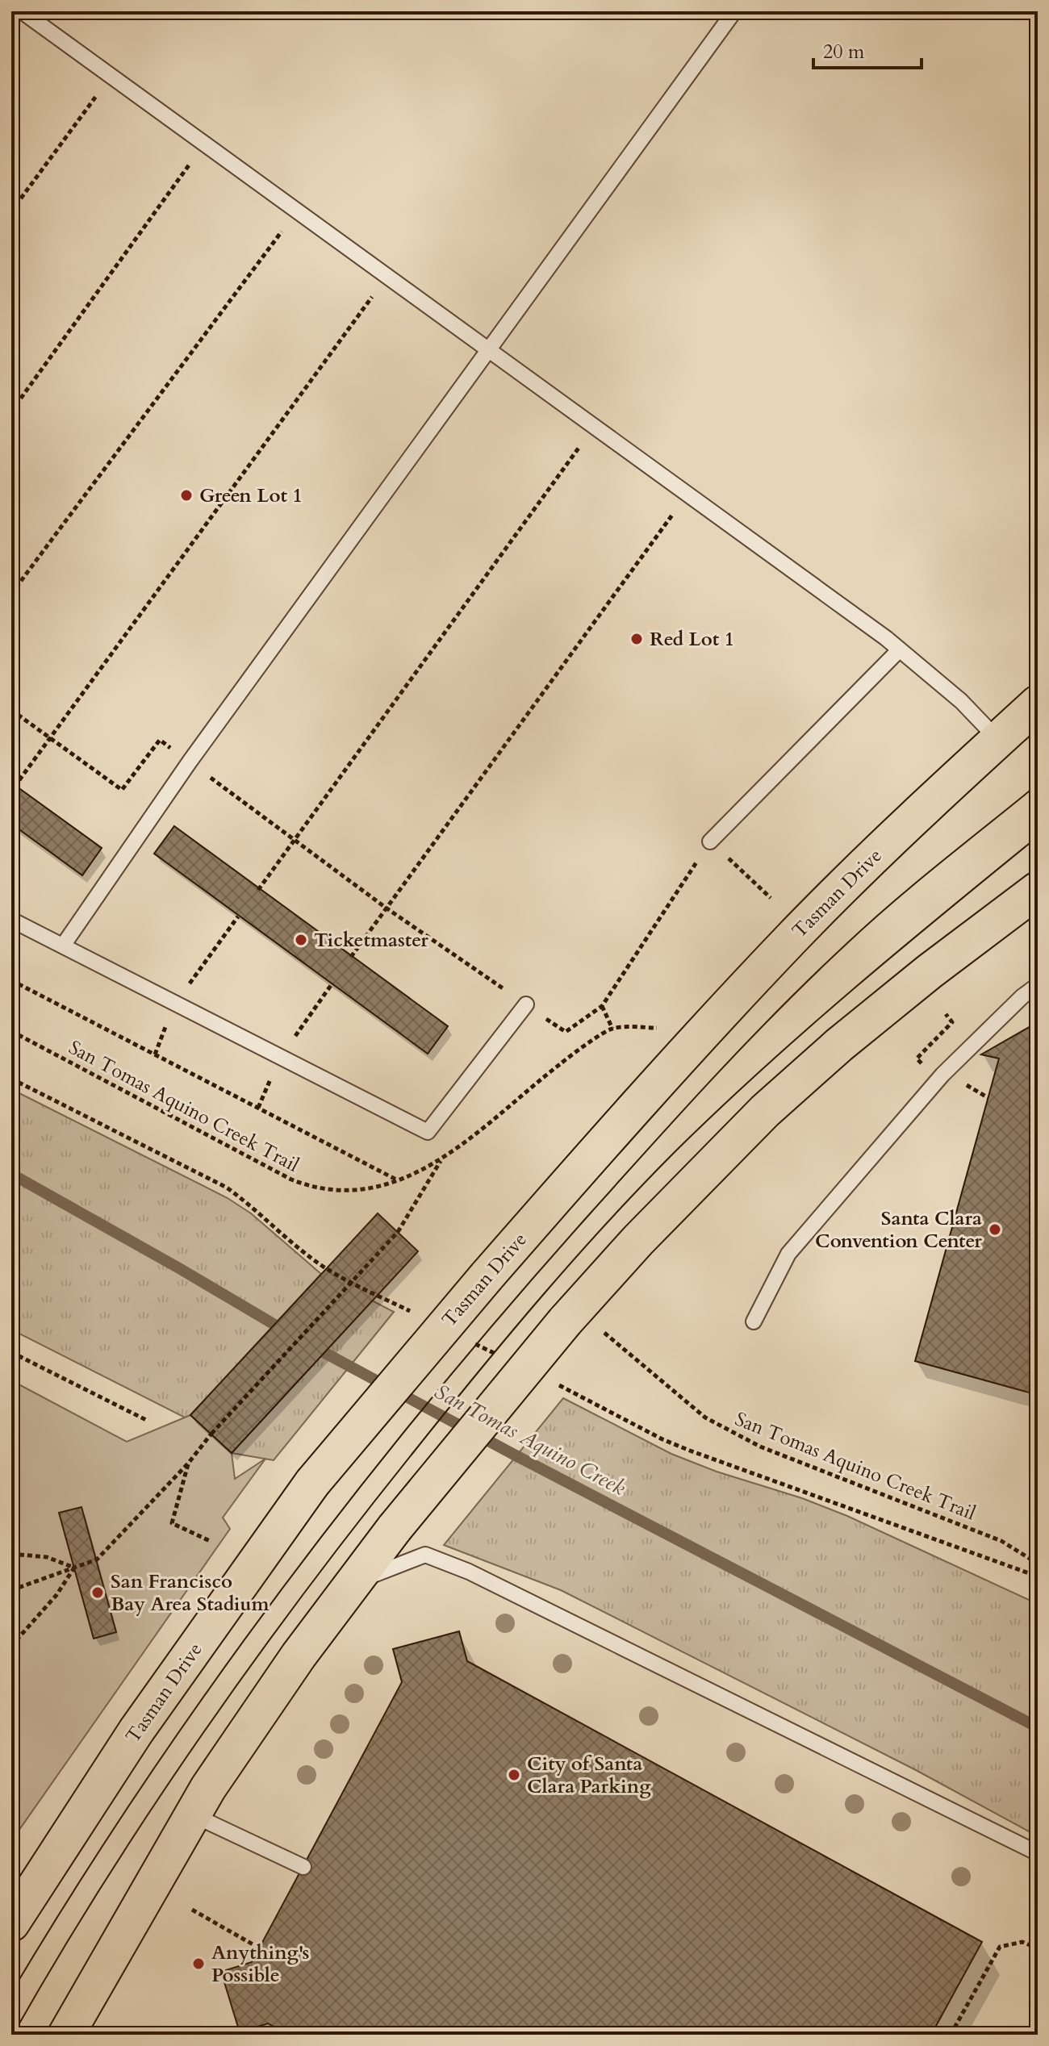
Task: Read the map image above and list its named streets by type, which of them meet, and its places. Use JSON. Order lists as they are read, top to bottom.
{
  "streets": {
    "main road": ["Tasman Drive"],
    "path": ["San Tomas Aquino Creek Trail"]
  },
  "water": ["San Tomas Aquino Creek"],
  "places": [
    "Green Lot 1",
    "Red Lot 1",
    "Ticketmaster",
    "Santa Clara Convention Center",
    "San Francisco Bay Area Stadium",
    "City of Santa Clara Parking",
    "Anything's Possible"
  ],
  "scale_bar": "20 m"
}
